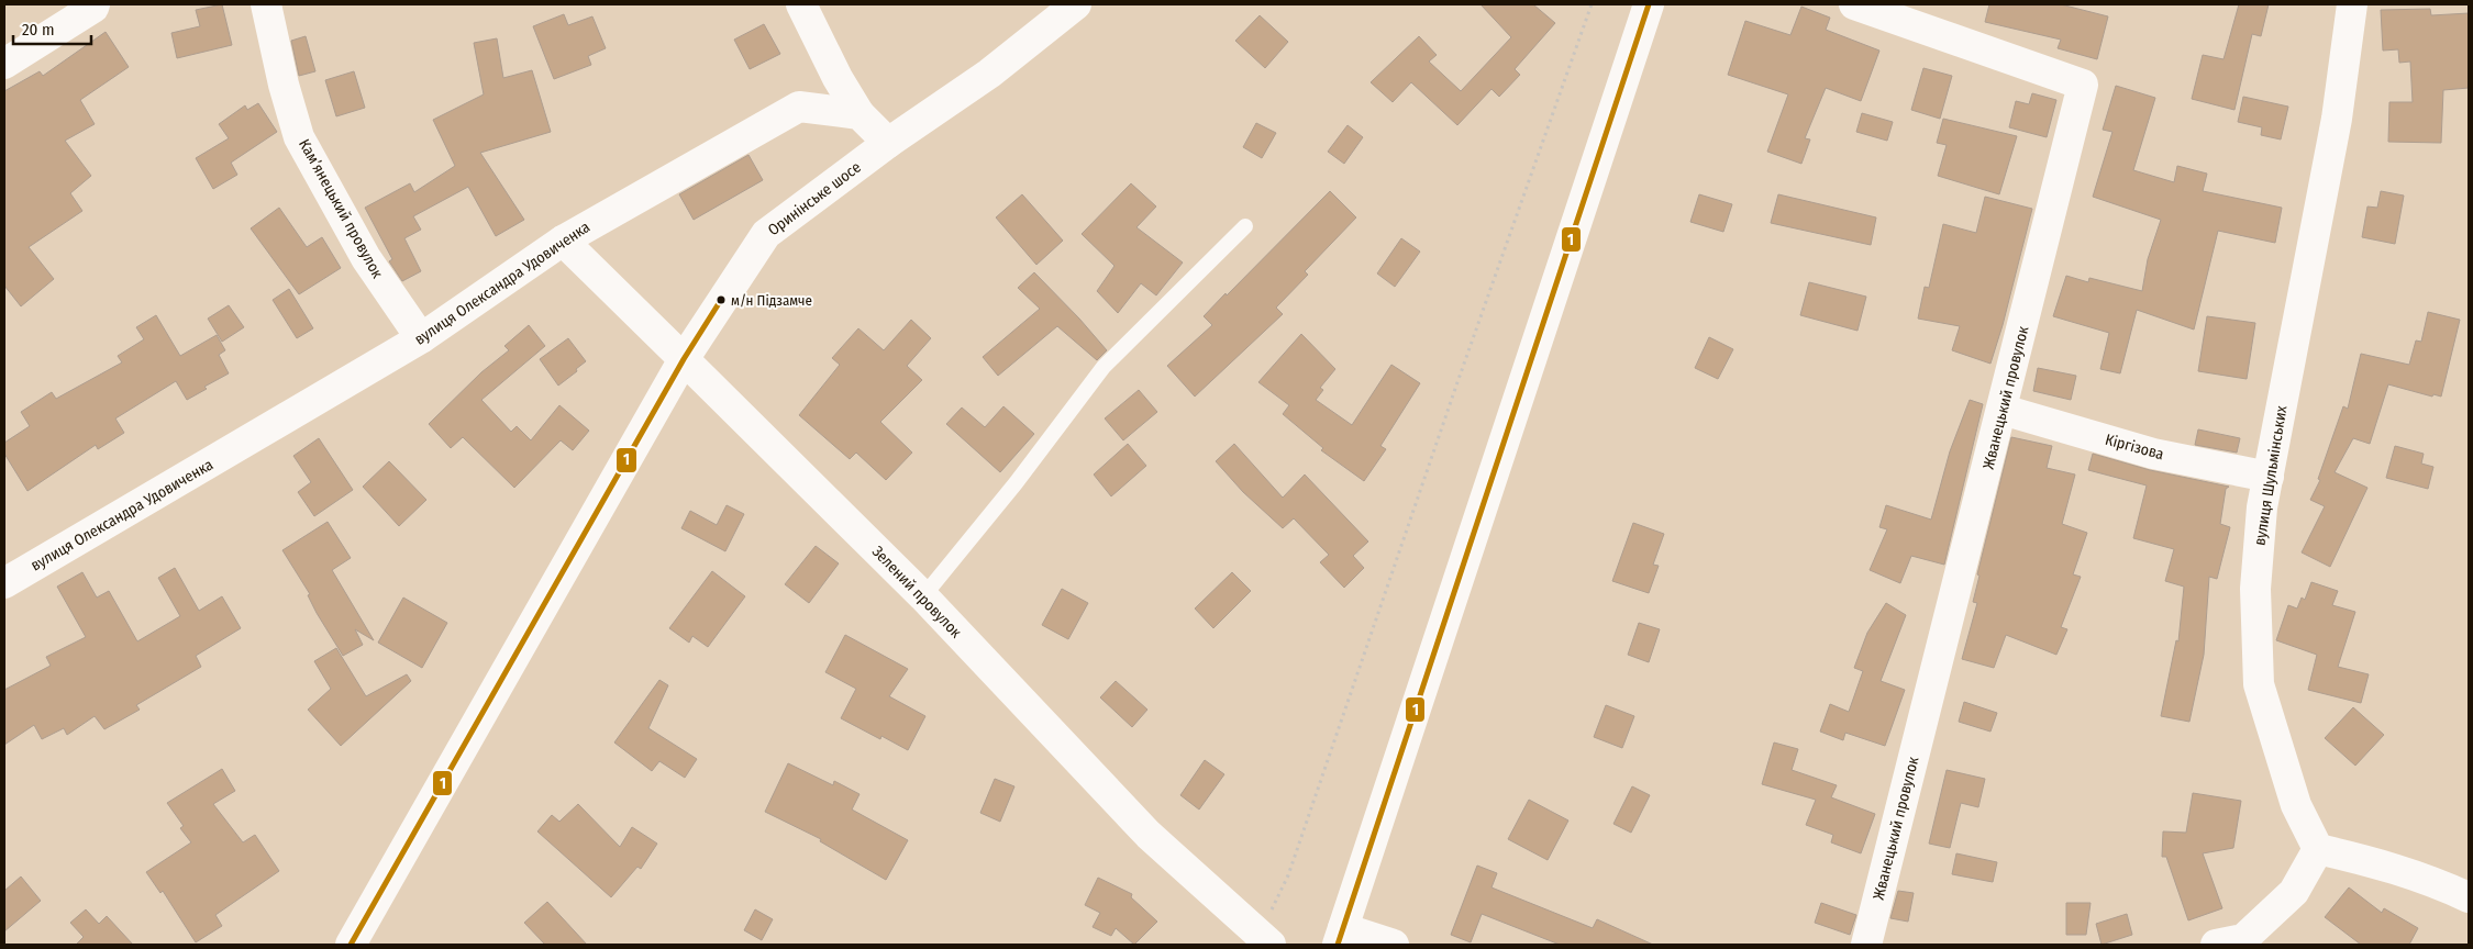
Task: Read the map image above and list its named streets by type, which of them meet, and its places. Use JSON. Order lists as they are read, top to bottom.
{
  "streets": {
    "street": [
      "Оринінське шосе",
      "Камʼянецький провулок",
      "вулиця Олександра Удовиченка",
      "Жванецький провулок",
      "Кіргізова",
      "вулиця Шульмінських",
      "Зелений провулок"
    ]
  },
  "crossings": [
    ["Оринінське шосе", "Зелений провулок"],
    ["Камʼянецький провулок", "вулиця Олександра Удовиченка"],
    ["вулиця Олександра Удовиченка", "Зелений провулок"],
    ["Жванецький провулок", "Кіргізова"],
    ["Кіргізова", "вулиця Шульмінських"]
  ],
  "places": ["м/н Підзамче"],
  "lines": ["transit line 1"],
  "scale_bar": "20 m"
}
